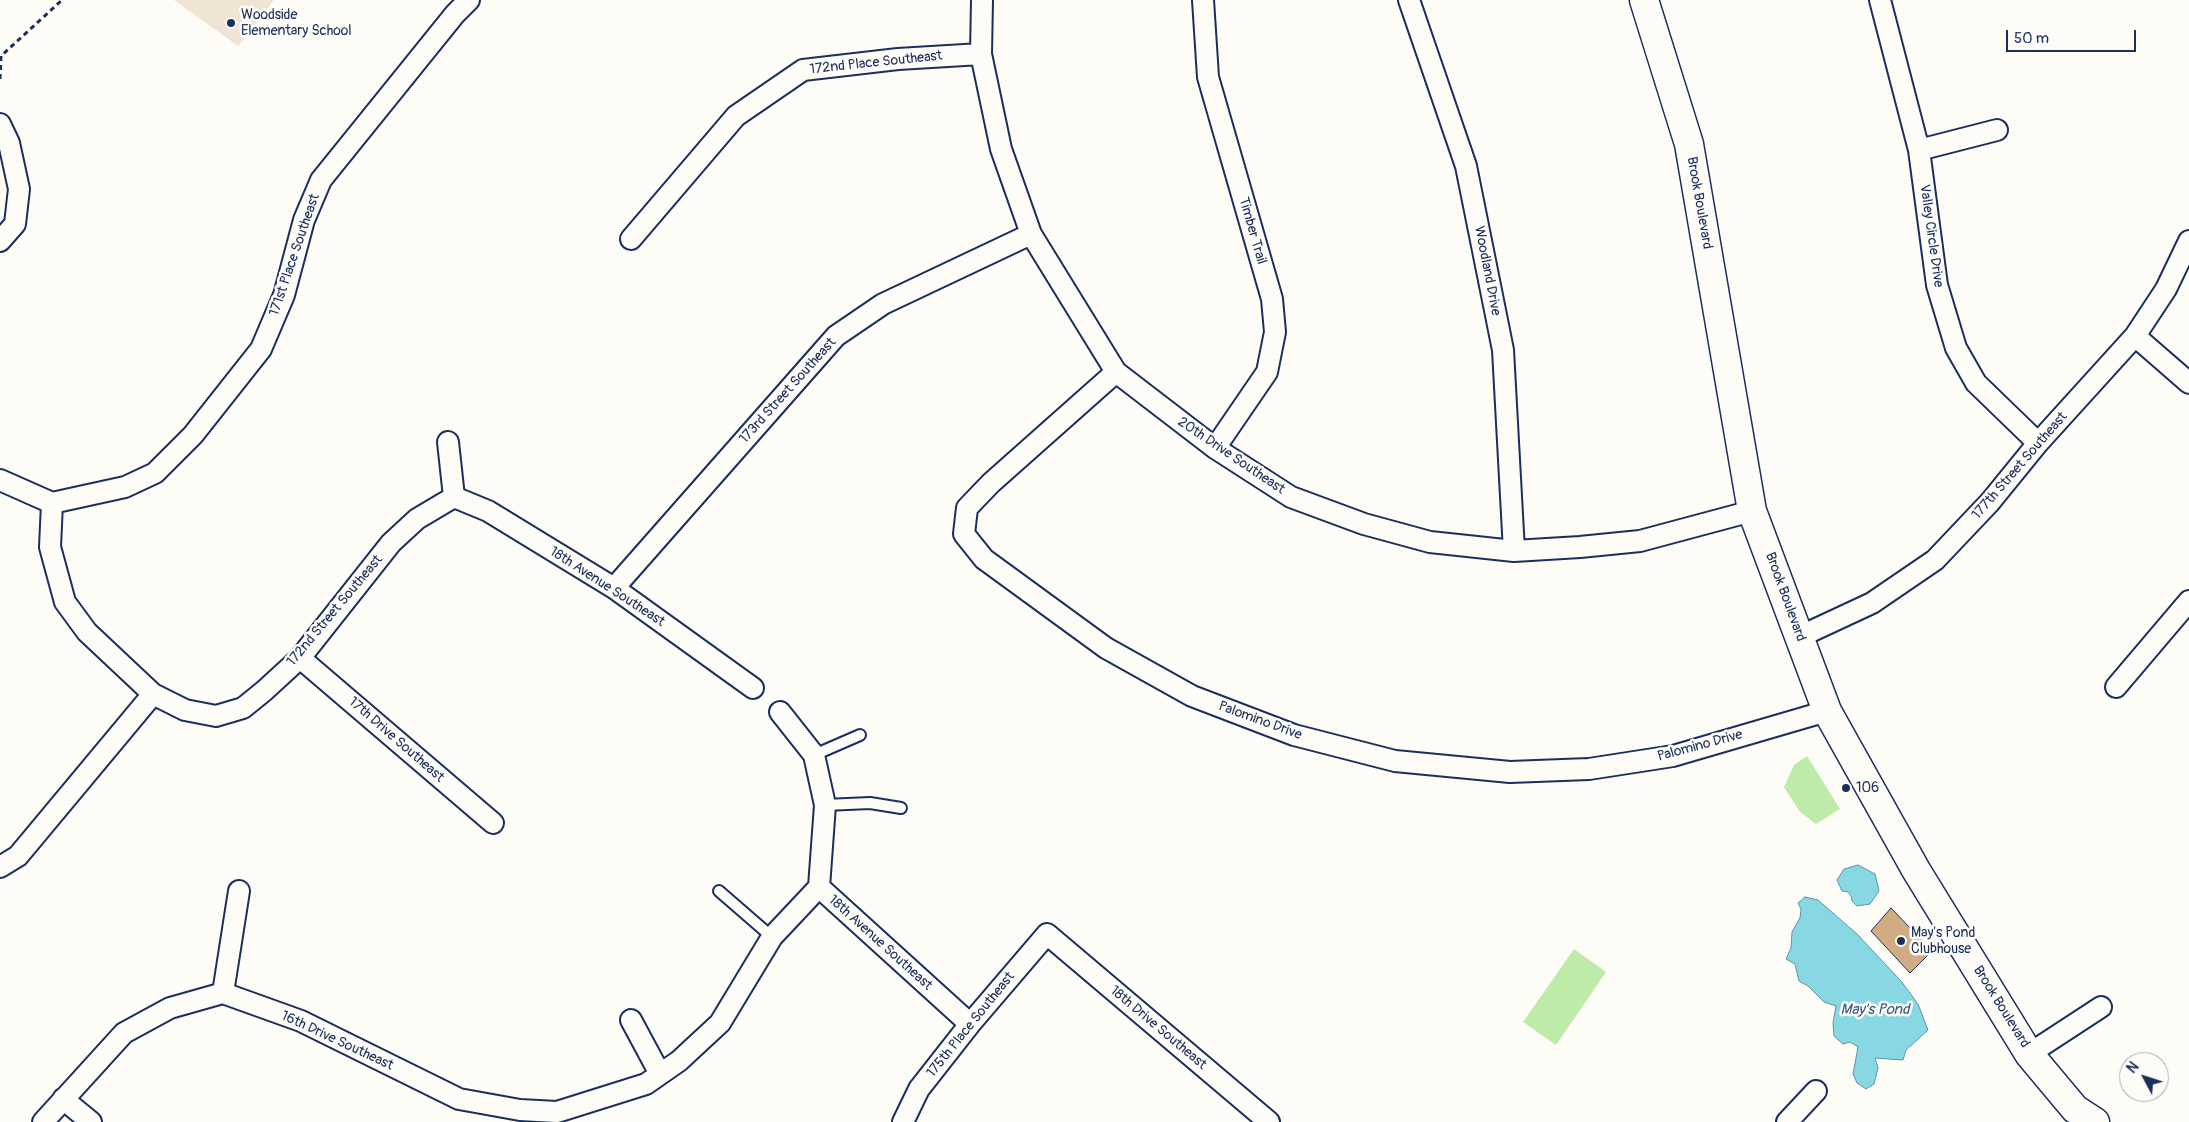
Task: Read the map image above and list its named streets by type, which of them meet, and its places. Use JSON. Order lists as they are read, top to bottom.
{
  "streets": {
    "street": [
      "172nd Place Southeast",
      "Brook Boulevard",
      "Timber Trail",
      "Valley Circle Drive",
      "171st Place Southeast",
      "Woodland Drive",
      "173rd Street Southeast",
      "20th Drive Southeast",
      "177th Street Southeast",
      "18th Avenue Southeast",
      "172nd Street Southeast",
      "Palomino Drive",
      "17th Drive Southeast",
      "175th Place Southeast",
      "18th Drive Southeast",
      "16th Drive Southeast"
    ]
  },
  "crossings": [
    ["172nd Place Southeast", "20th Drive Southeast"],
    ["Brook Boulevard", "20th Drive Southeast"],
    ["Brook Boulevard", "177th Street Southeast"],
    ["Brook Boulevard", "Palomino Drive"],
    ["Timber Trail", "20th Drive Southeast"],
    ["Valley Circle Drive", "177th Street Southeast"],
    ["171st Place Southeast", "172nd Street Southeast"],
    ["Woodland Drive", "20th Drive Southeast"],
    ["173rd Street Southeast", "20th Drive Southeast"],
    ["173rd Street Southeast", "18th Avenue Southeast"],
    ["20th Drive Southeast", "Palomino Drive"],
    ["18th Avenue Southeast", "172nd Street Southeast"],
    ["18th Avenue Southeast", "175th Place Southeast"],
    ["172nd Street Southeast", "17th Drive Southeast"],
    ["175th Place Southeast", "18th Drive Southeast"]
  ],
  "water": ["May's Pond"],
  "places": ["Woodside Elementary School", "106", "May's Pond Clubhouse"],
  "scale_bar": "50 m",
  "north": "top left"
}
